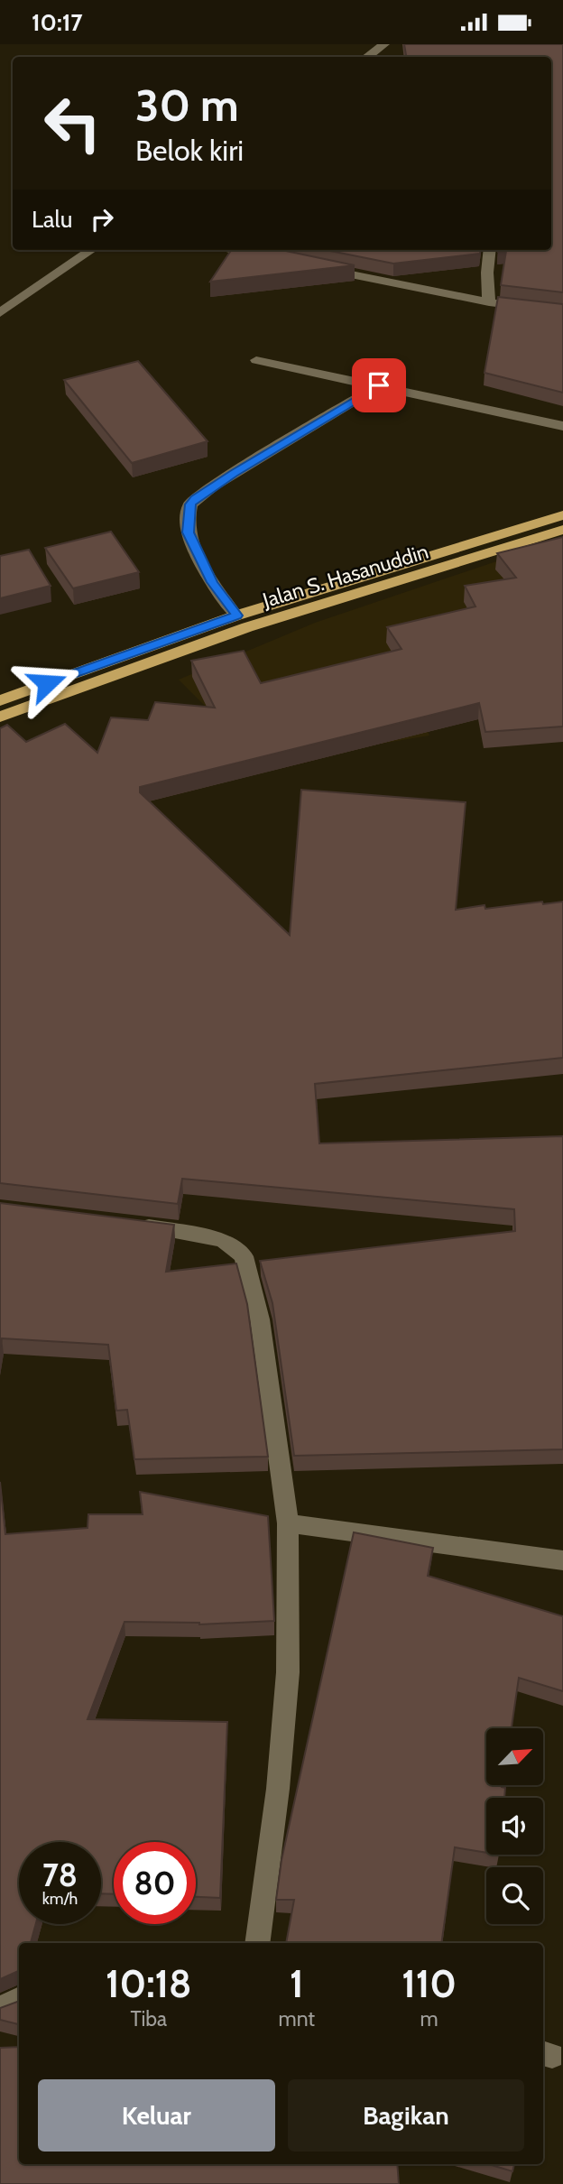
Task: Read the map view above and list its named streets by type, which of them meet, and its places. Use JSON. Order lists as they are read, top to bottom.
{
  "streets": {
    "highway": ["Jalan S. Hasanuddin"]
  },
  "north": "top right",
  "page": {
    "status": "10:17",
    "turn": ["30 m", "Belok kiri"],
    "then": "Lalu",
    "speed": "78 km/h",
    "limit": "80",
    "eta": [
      "10:18",
      "Tiba",
      "1",
      "mnt",
      "110",
      "m"
    ],
    "buttons": ["Keluar", "Bagikan"]
  }
}
